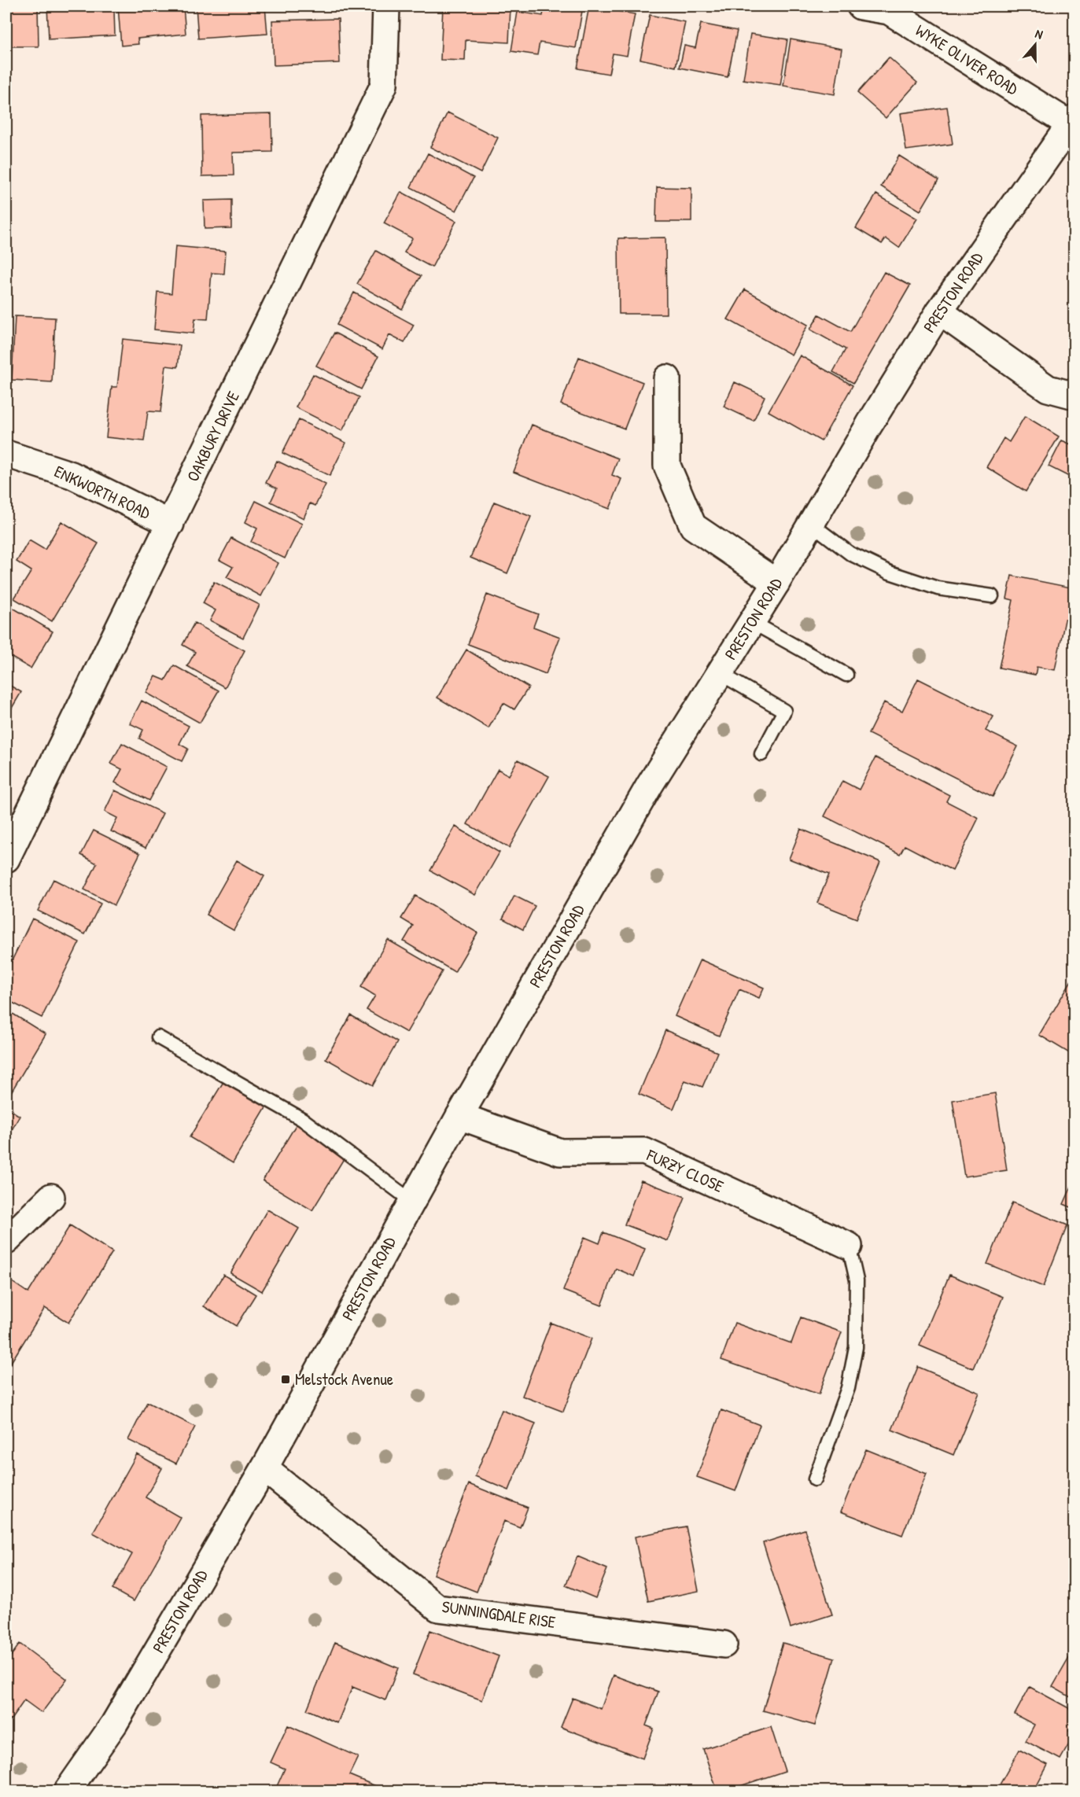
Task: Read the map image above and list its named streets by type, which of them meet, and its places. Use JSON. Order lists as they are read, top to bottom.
{
  "streets": {
    "street": [
      "WYKE OLIVER ROAD",
      "PRESTON ROAD",
      "OAKBURY DRIVE",
      "ENKWORTH ROAD",
      "FURZY CLOSE",
      "SUNNINGDALE RISE"
    ]
  },
  "crossings": [
    ["WYKE OLIVER ROAD", "PRESTON ROAD"],
    ["PRESTON ROAD", "FURZY CLOSE"],
    ["PRESTON ROAD", "SUNNINGDALE RISE"],
    ["OAKBURY DRIVE", "ENKWORTH ROAD"]
  ],
  "places": {
    "transit": ["Melstock Avenue"]
  },
  "north": "top"
}
